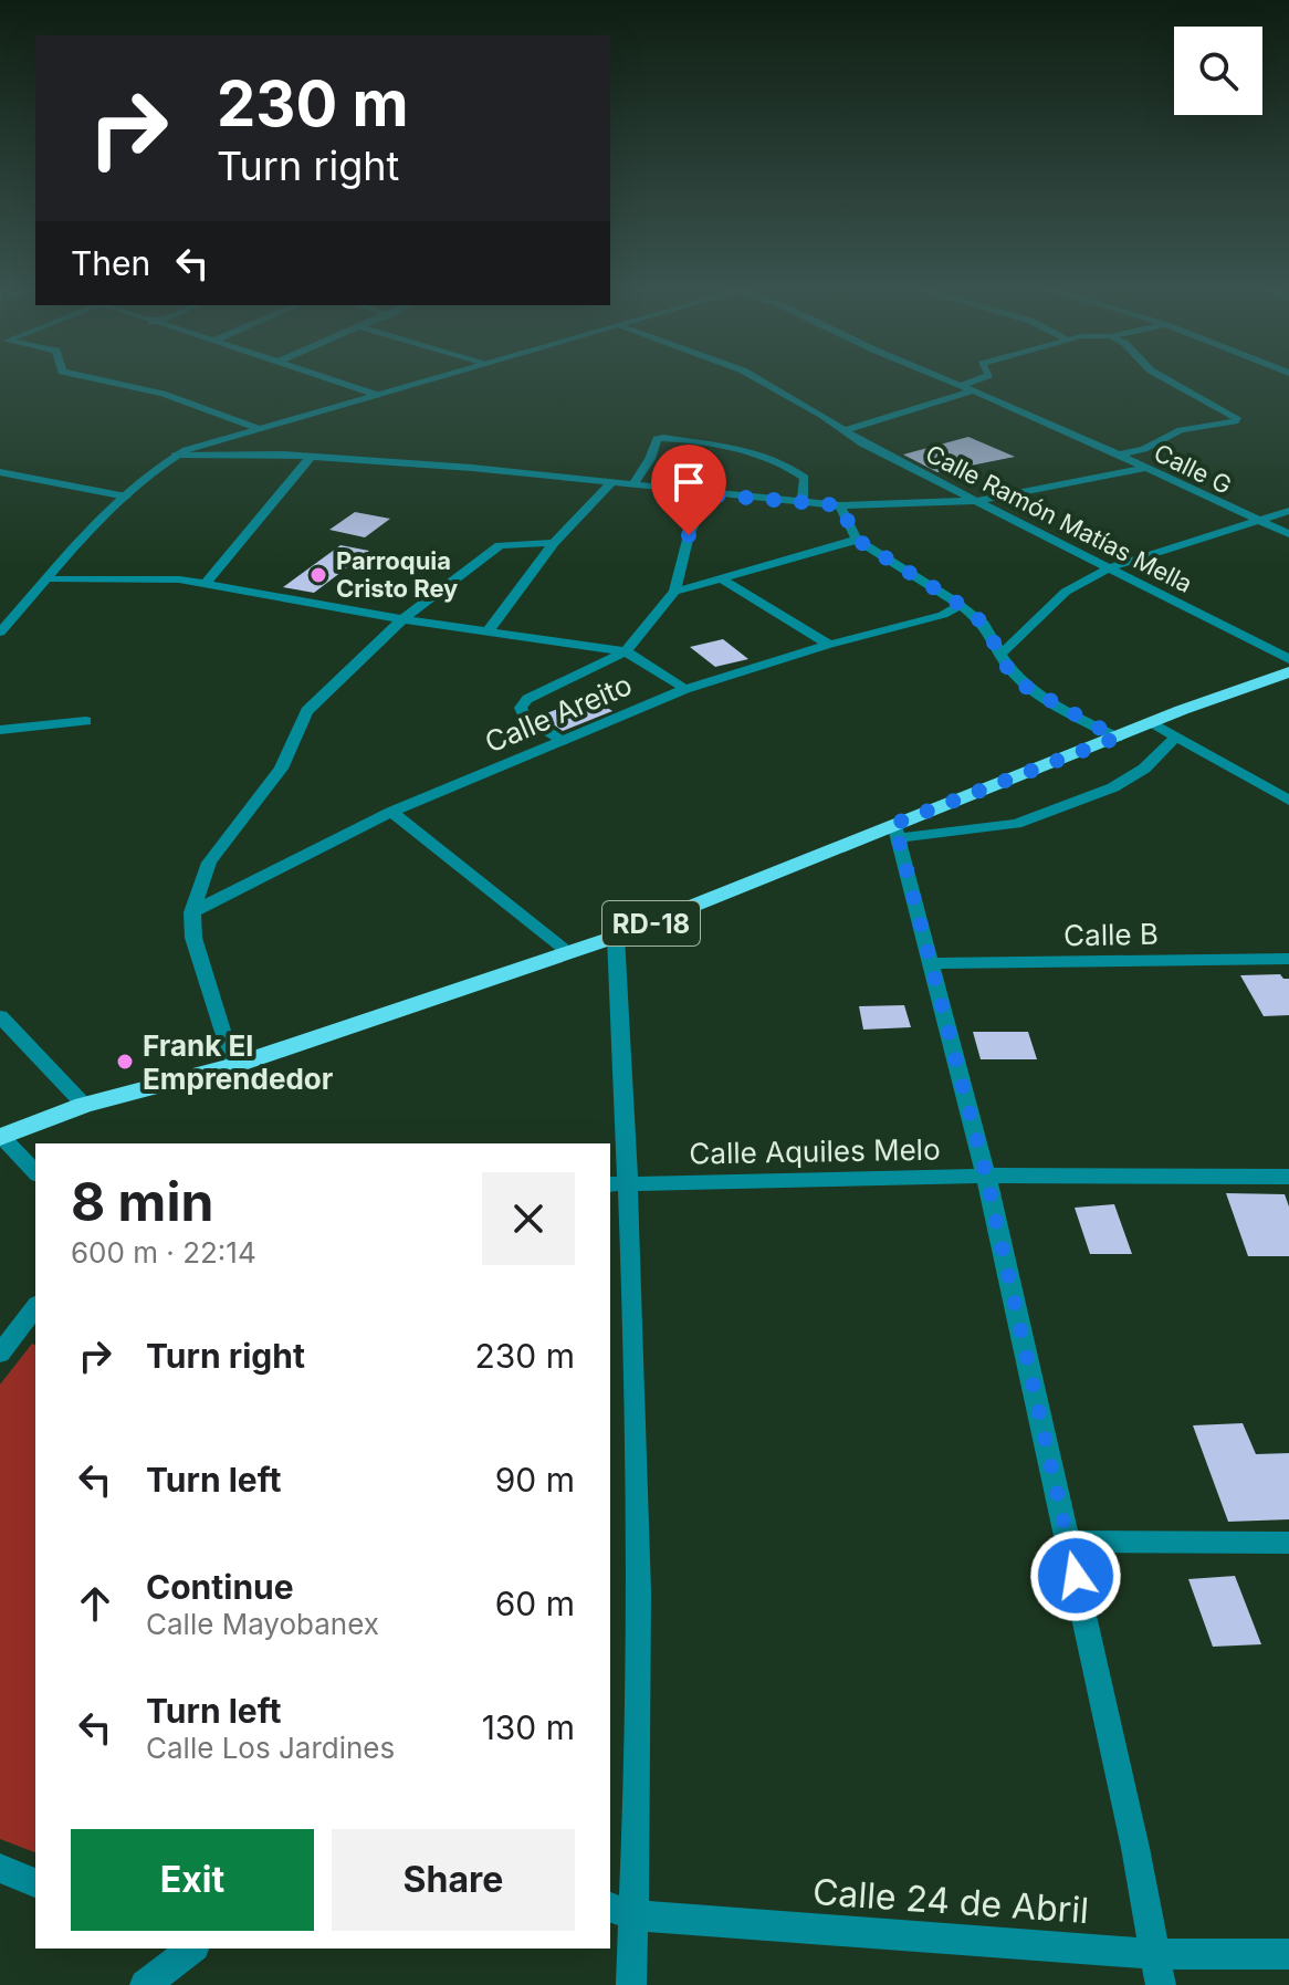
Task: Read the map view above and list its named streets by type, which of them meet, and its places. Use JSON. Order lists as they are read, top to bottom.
{
  "streets": {
    "main road": ["RD-18"],
    "street": [
      "Calle G",
      "Calle Ramón Matías Mella",
      "Calle Areito",
      "Calle B",
      "Calle Aquiles Melo",
      "Calle 24 de Abril"
    ]
  },
  "places": ["Parroquia Cristo Rey", "Frank El Emprendedor"],
  "page": {
    "turn": ["230 m", "Turn right"],
    "then": "Then",
    "heading": ["8 min", "600 m · 22:14"],
    "list": [
      {
        "name": "Turn right",
        "value": "230 m"
      },
      {
        "name": "Turn left",
        "value": "90 m"
      },
      {
        "name": "Continue",
        "note": "Calle Mayobanex",
        "value": "60 m"
      },
      {
        "name": "Turn left",
        "note": "Calle Los Jardines",
        "value": "130 m"
      }
    ],
    "buttons": ["Exit", "Share"]
  }
}
